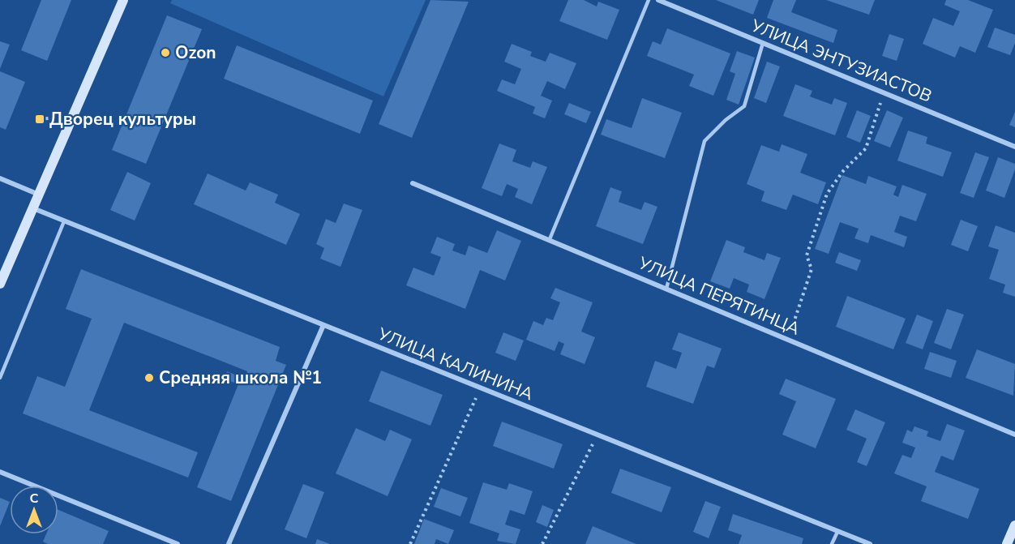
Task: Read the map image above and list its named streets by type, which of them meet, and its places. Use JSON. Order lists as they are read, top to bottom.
{
  "streets": {
    "street": ["УЛИЦА ЭНТУЗИАСТОВ", "УЛИЦА ПЕРЯТИНЦА", "УЛИЦА КАЛИНИНА"]
  },
  "places": {
    "other": ["Ozon", "Средняя школа №1"],
    "transit": ["Дворец культуры"]
  },
  "north": "top"
}
